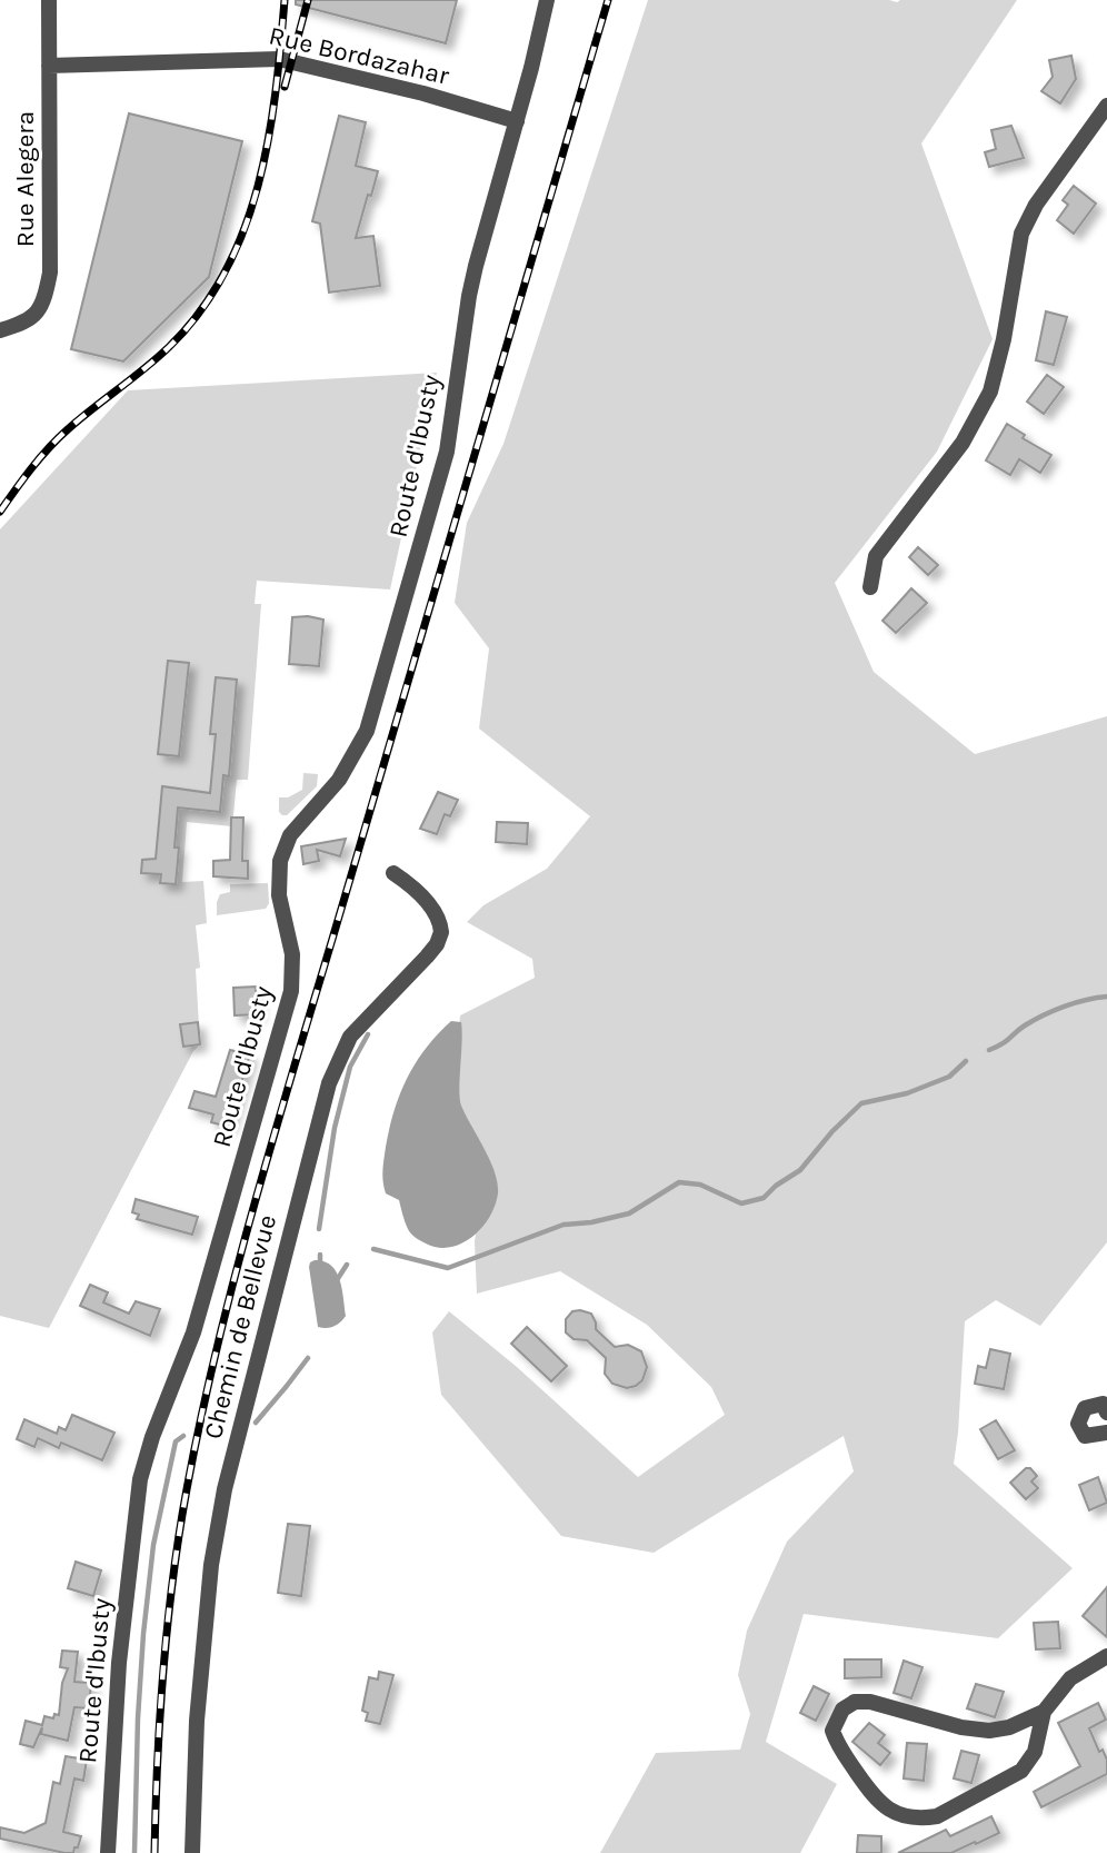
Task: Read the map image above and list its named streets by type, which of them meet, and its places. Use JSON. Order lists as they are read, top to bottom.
{
  "streets": {
    "street": [
      "Rue Bordazahar",
      "Rue Alegera",
      "Route d'Ibusty",
      "Chemin de Bellevue"
    ]
  },
  "crossings": [
    ["Rue Bordazahar", "Rue Alegera"],
    ["Rue Bordazahar", "Route d'Ibusty"]
  ]
}
